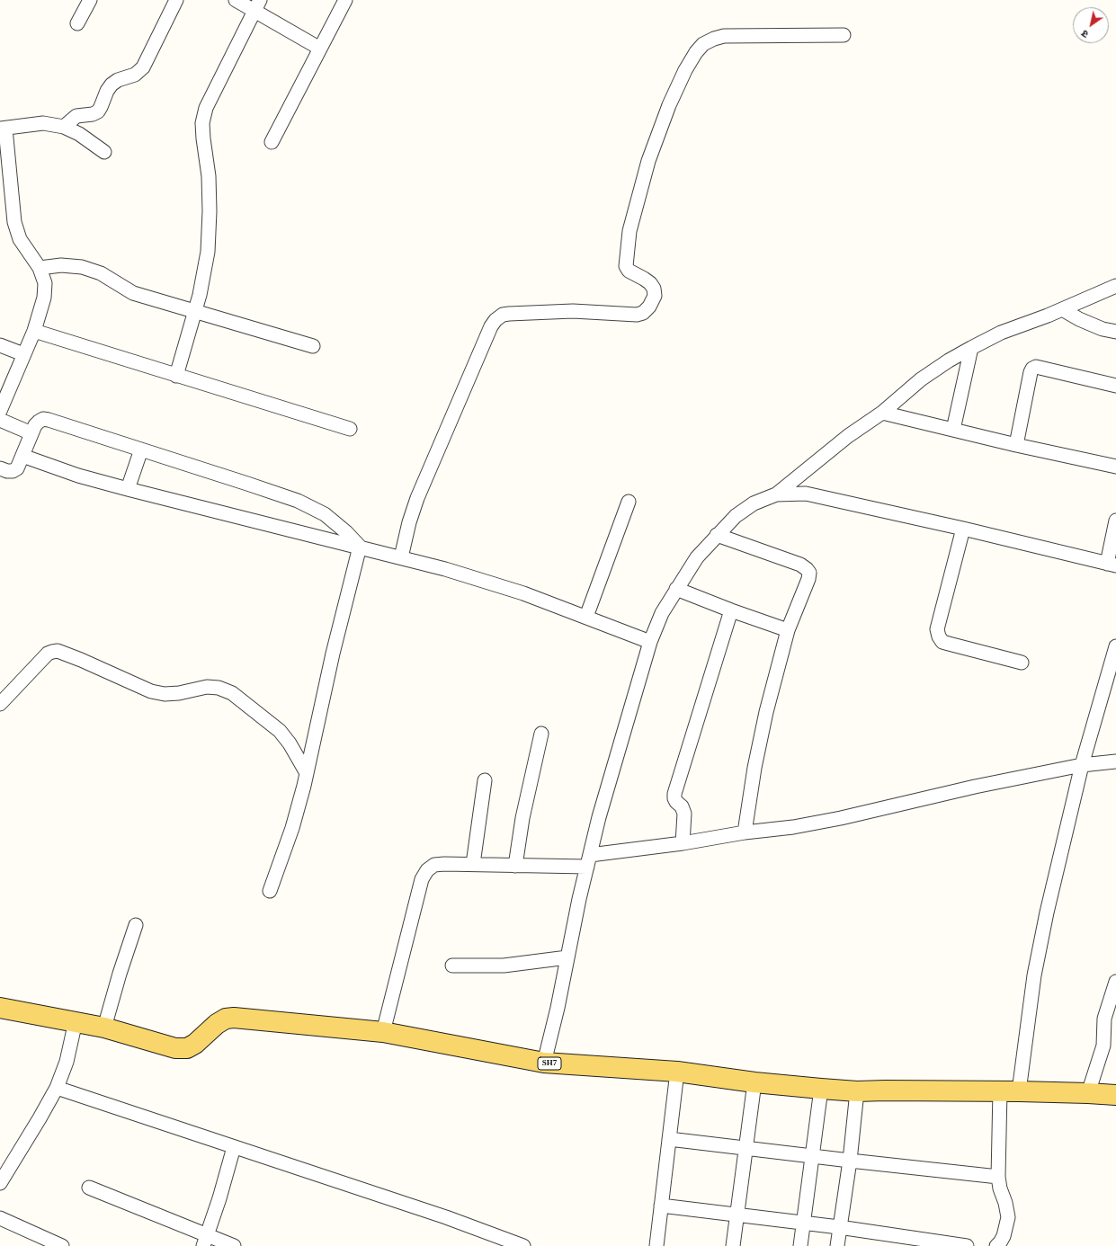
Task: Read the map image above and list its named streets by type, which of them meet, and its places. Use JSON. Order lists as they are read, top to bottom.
{
  "streets": {
    "main road": ["SH7"]
  },
  "north": "bottom left"
}
